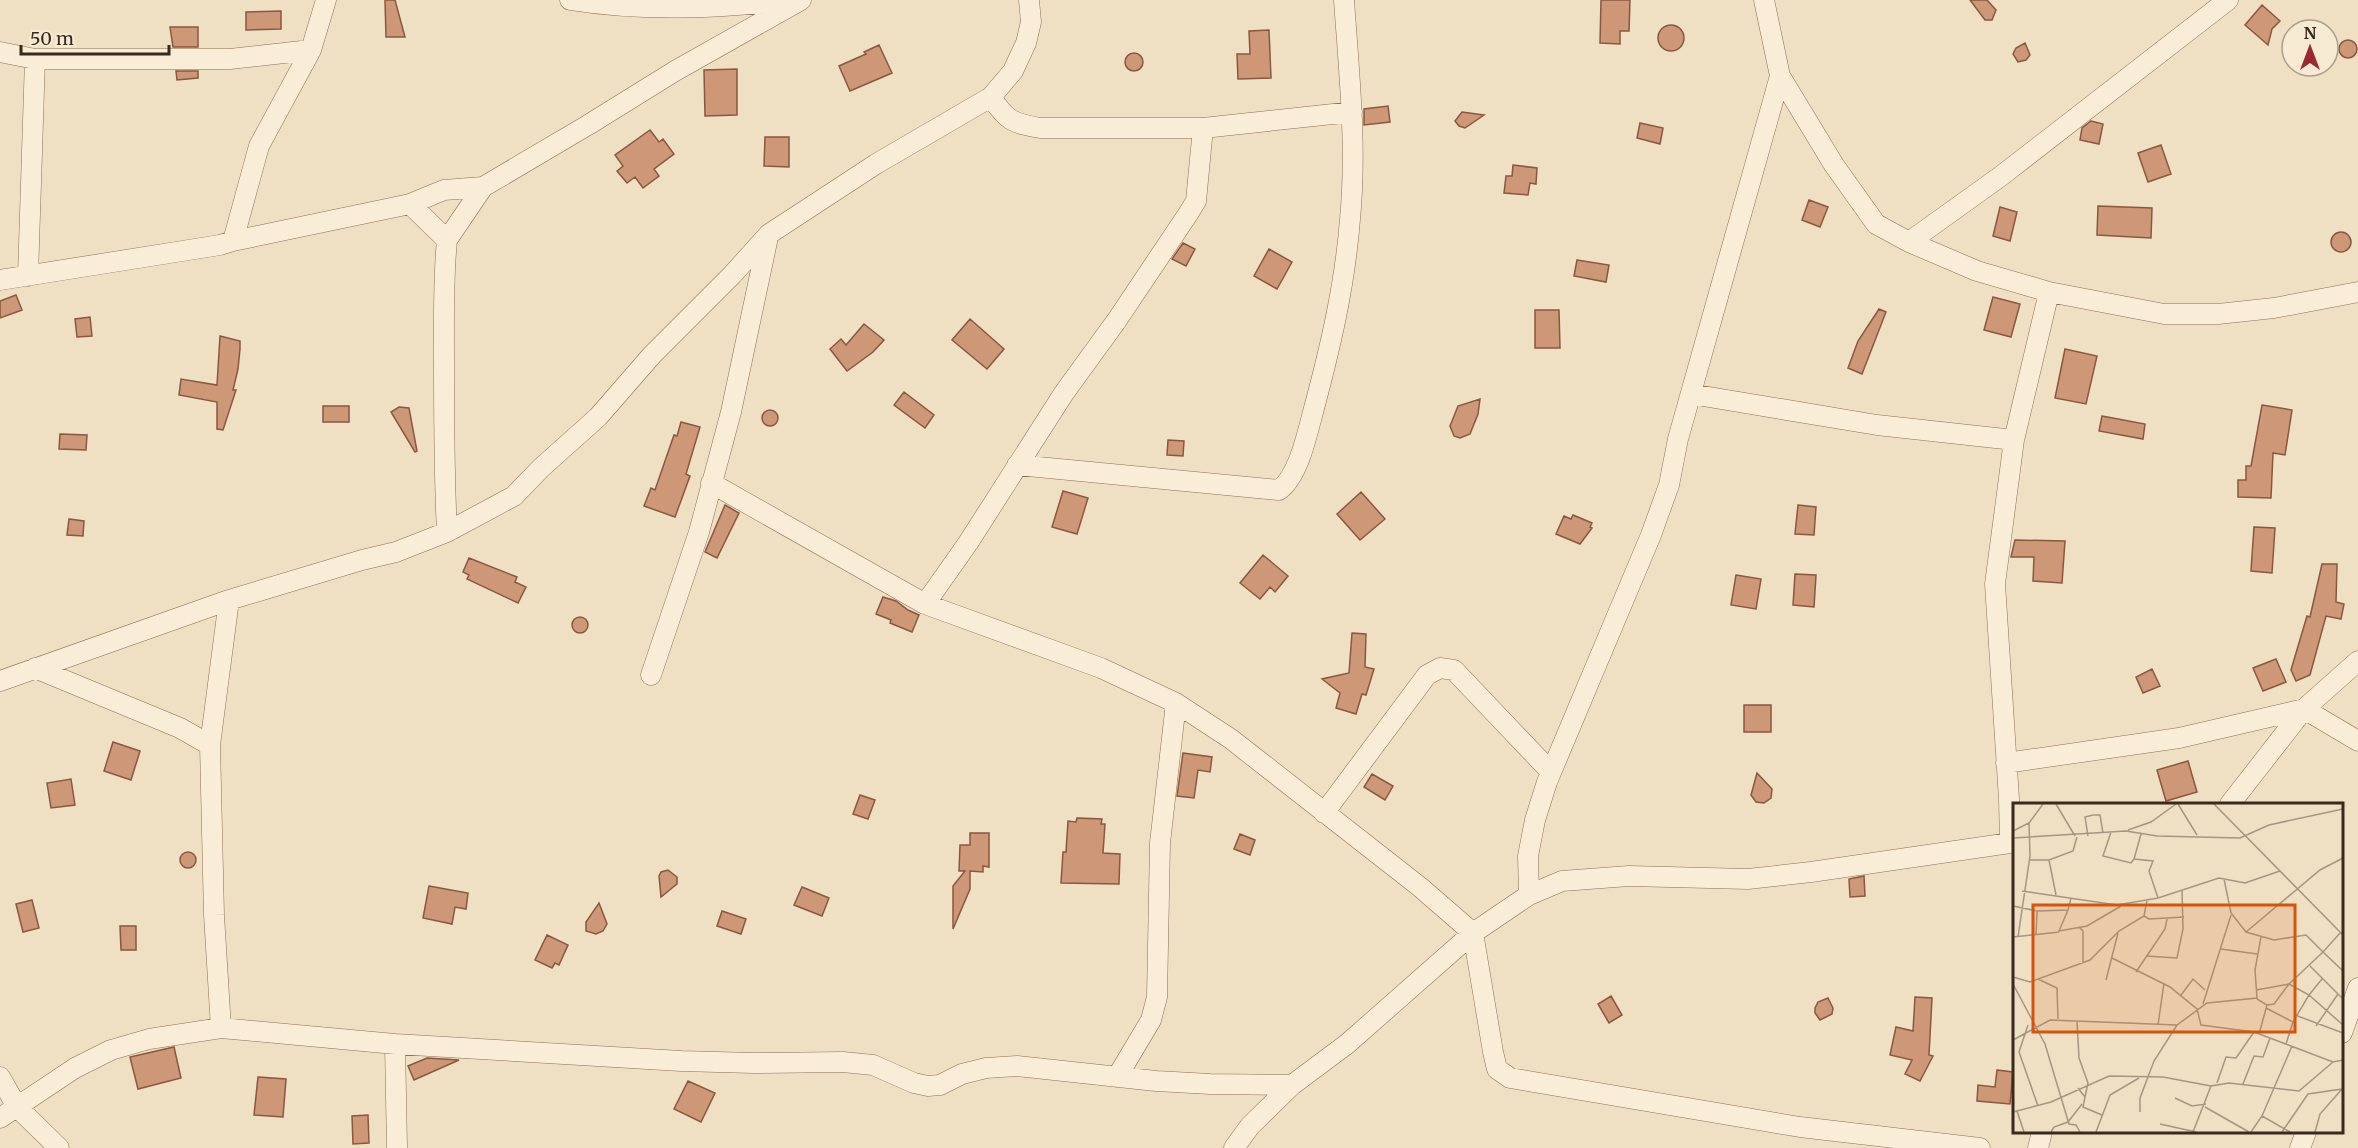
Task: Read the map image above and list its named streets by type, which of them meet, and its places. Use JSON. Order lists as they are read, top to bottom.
{
  "scale_bar": "50 m",
  "north": "top"
}
